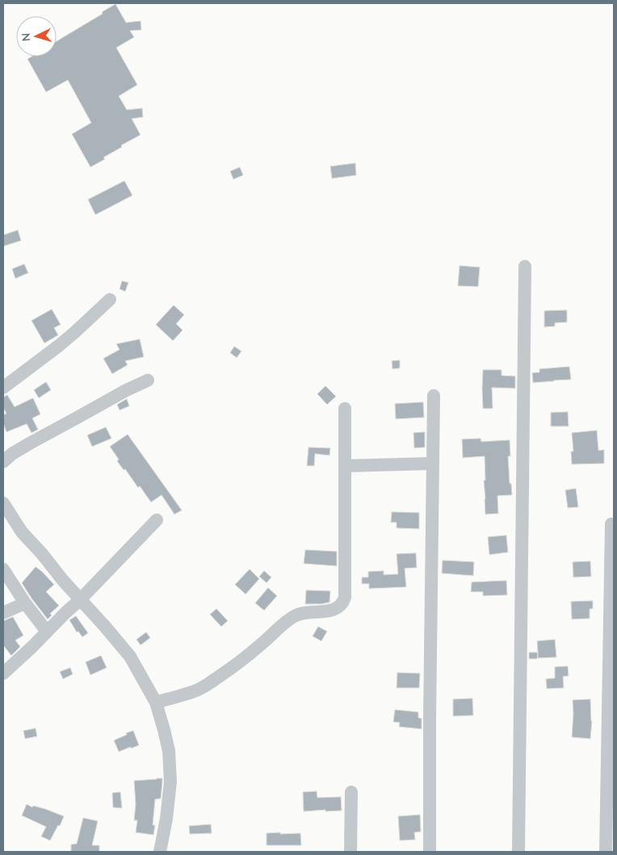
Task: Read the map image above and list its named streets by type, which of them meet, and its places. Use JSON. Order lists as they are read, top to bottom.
{
  "north": "left"
}
